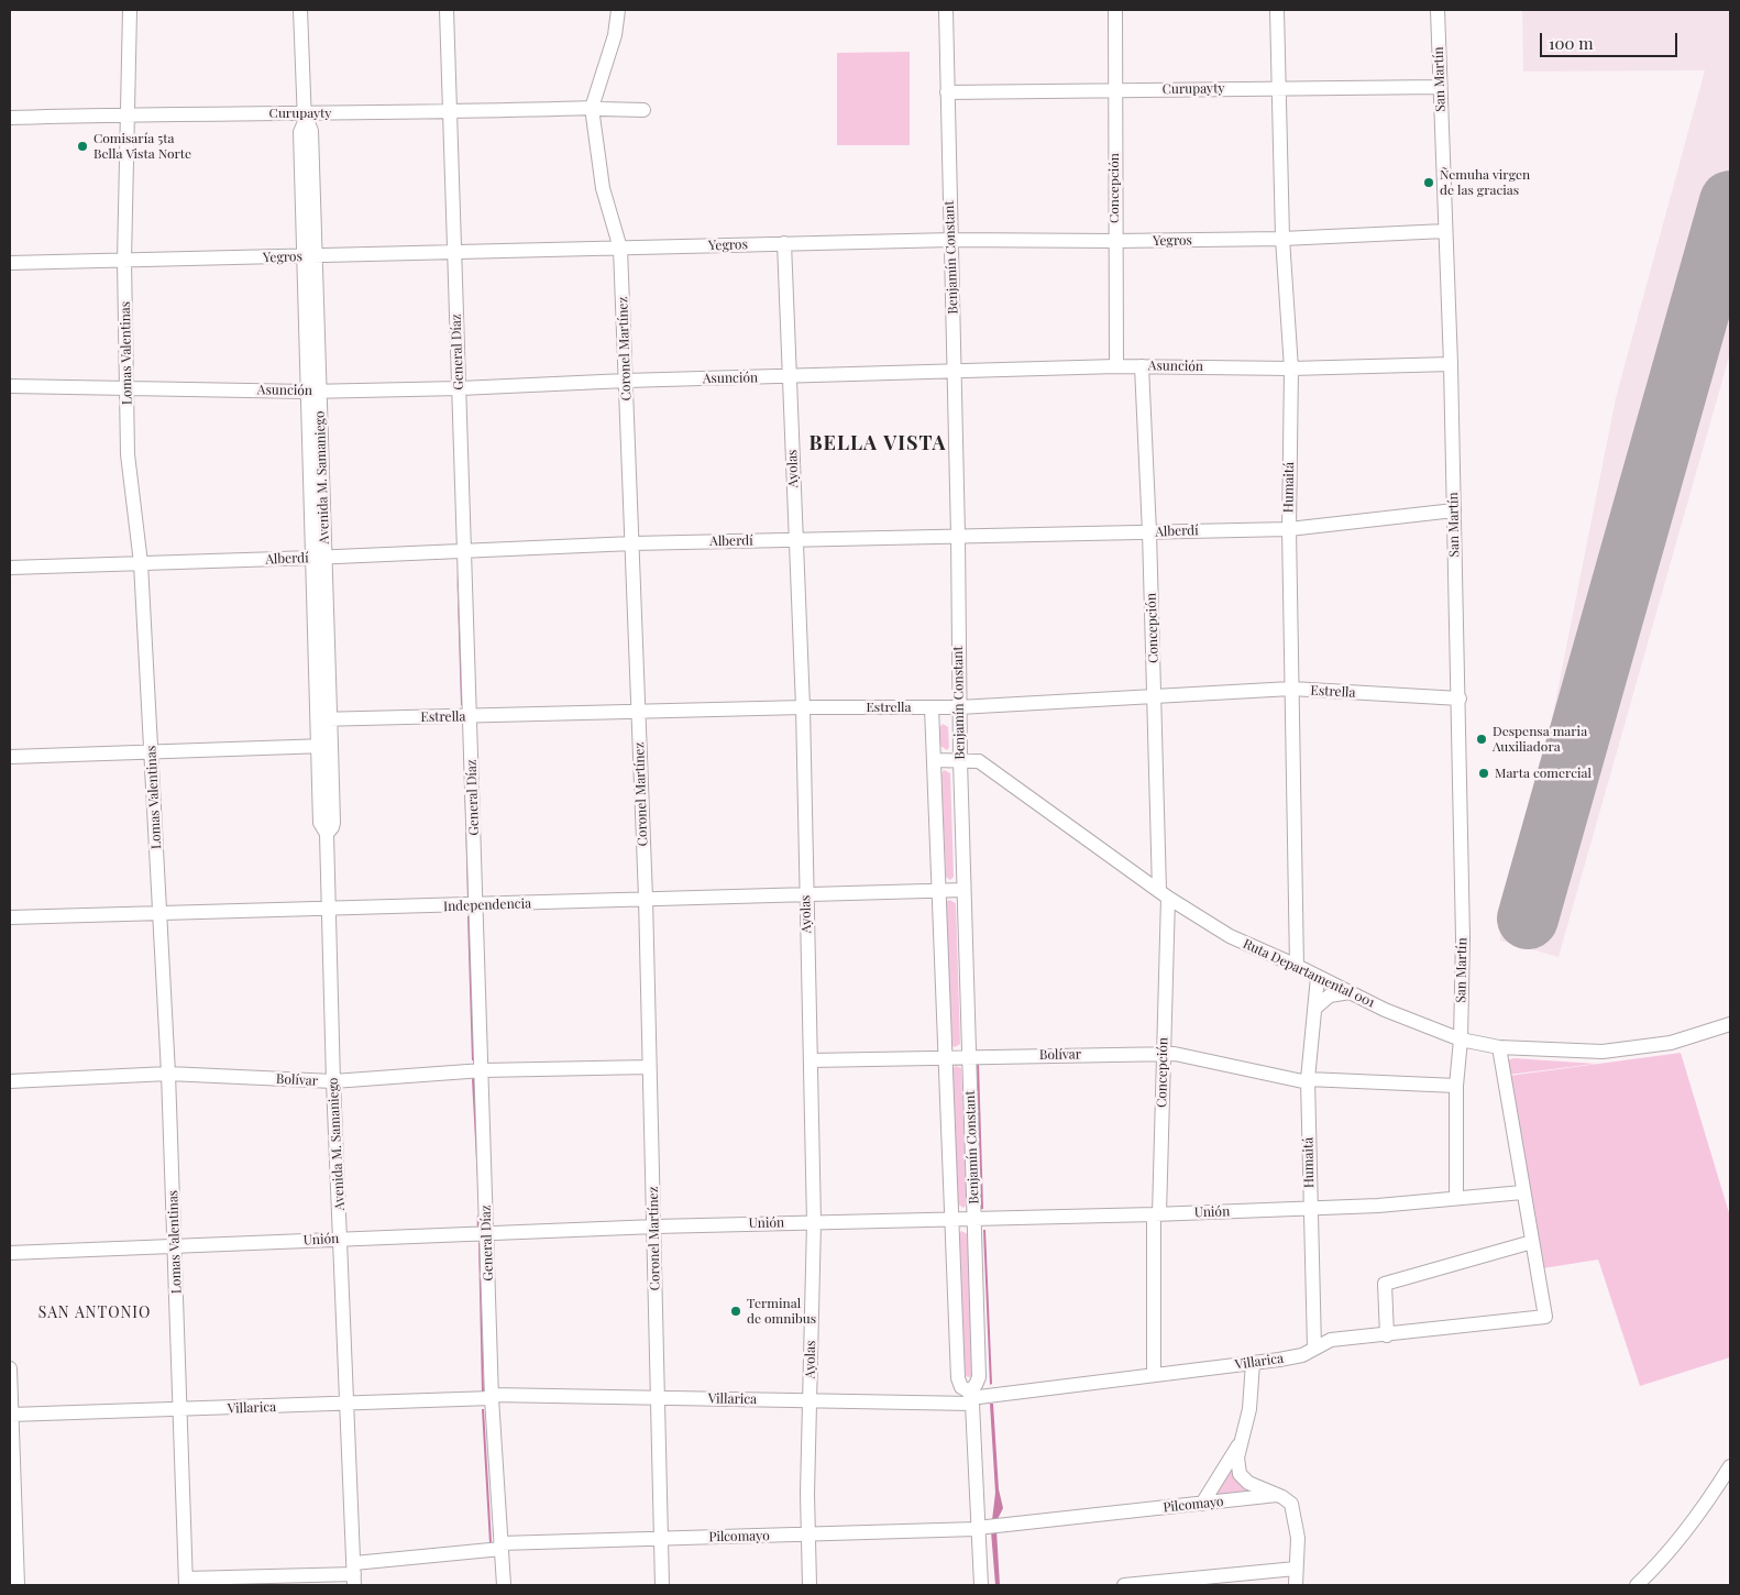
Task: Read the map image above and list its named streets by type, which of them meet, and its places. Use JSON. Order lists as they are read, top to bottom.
{
  "streets": {
    "street": [
      "San Martín",
      "Curupayty",
      "Concepción",
      "Yegros",
      "Benjamín Constant",
      "Coronel Martínez",
      "General Díaz",
      "Lomas Valentinas",
      "Asunción",
      "Ayolas",
      "Avenida M. Samaniego",
      "Humaitá",
      "Alberdí",
      "Estrella",
      "Independencia",
      "Ruta Departamental 001",
      "Bolívar",
      "Unión",
      "Villarica",
      "Pilcomayo"
    ]
  },
  "crossings": [
    ["San Martín", "Curupayty"],
    ["San Martín", "Yegros"],
    ["San Martín", "Asunción"],
    ["San Martín", "Alberdí"],
    ["San Martín", "Estrella"],
    ["San Martín", "Ruta Departamental 001"],
    ["San Martín", "Bolívar"],
    ["San Martín", "Unión"],
    ["Curupayty", "Concepción"],
    ["Curupayty", "Benjamín Constant"],
    ["Curupayty", "Coronel Martínez"],
    ["Curupayty", "General Díaz"],
    ["Curupayty", "Lomas Valentinas"],
    ["Curupayty", "Avenida M. Samaniego"],
    ["Curupayty", "Humaitá"],
    ["Concepción", "Yegros"],
    ["Concepción", "Asunción"],
    ["Concepción", "Alberdí"],
    ["Concepción", "Estrella"],
    ["Concepción", "Ruta Departamental 001"],
    ["Concepción", "Bolívar"],
    ["Concepción", "Unión"],
    ["Concepción", "Villarica"],
    ["Yegros", "Benjamín Constant"],
    ["Yegros", "Coronel Martínez"],
    ["Yegros", "General Díaz"],
    ["Yegros", "Lomas Valentinas"],
    ["Yegros", "Ayolas"],
    ["Yegros", "Avenida M. Samaniego"],
    ["Yegros", "Humaitá"],
    ["Benjamín Constant", "Asunción"],
    ["Benjamín Constant", "Alberdí"],
    ["Benjamín Constant", "Estrella"],
    ["Benjamín Constant", "Independencia"],
    ["Benjamín Constant", "Ruta Departamental 001"],
    ["Benjamín Constant", "Bolívar"],
    ["Benjamín Constant", "Unión"],
    ["Benjamín Constant", "Villarica"],
    ["Benjamín Constant", "Pilcomayo"],
    ["Coronel Martínez", "Asunción"],
    ["Coronel Martínez", "Alberdí"],
    ["Coronel Martínez", "Estrella"],
    ["Coronel Martínez", "Independencia"],
    ["Coronel Martínez", "Bolívar"],
    ["Coronel Martínez", "Unión"],
    ["Coronel Martínez", "Villarica"],
    ["Coronel Martínez", "Pilcomayo"],
    ["General Díaz", "Asunción"],
    ["General Díaz", "Alberdí"],
    ["General Díaz", "Estrella"],
    ["General Díaz", "Independencia"],
    ["General Díaz", "Bolívar"],
    ["General Díaz", "Unión"],
    ["General Díaz", "Villarica"],
    ["General Díaz", "Pilcomayo"],
    ["Lomas Valentinas", "Asunción"],
    ["Lomas Valentinas", "Alberdí"],
    ["Lomas Valentinas", "Independencia"],
    ["Lomas Valentinas", "Bolívar"],
    ["Lomas Valentinas", "Unión"],
    ["Lomas Valentinas", "Villarica"],
    ["Lomas Valentinas", "Pilcomayo"],
    ["Asunción", "Ayolas"],
    ["Asunción", "Avenida M. Samaniego"],
    ["Asunción", "Humaitá"],
    ["Ayolas", "Alberdí"],
    ["Ayolas", "Estrella"],
    ["Ayolas", "Independencia"],
    ["Ayolas", "Bolívar"],
    ["Ayolas", "Unión"],
    ["Ayolas", "Villarica"],
    ["Ayolas", "Pilcomayo"],
    ["Avenida M. Samaniego", "Alberdí"],
    ["Avenida M. Samaniego", "Estrella"],
    ["Avenida M. Samaniego", "Independencia"],
    ["Avenida M. Samaniego", "Bolívar"],
    ["Avenida M. Samaniego", "Unión"],
    ["Avenida M. Samaniego", "Villarica"],
    ["Avenida M. Samaniego", "Pilcomayo"],
    ["Humaitá", "Alberdí"],
    ["Humaitá", "Estrella"],
    ["Humaitá", "Ruta Departamental 001"],
    ["Humaitá", "Bolívar"],
    ["Humaitá", "Unión"],
    ["Humaitá", "Villarica"]
  ],
  "districts": ["BELLA VISTA", "SAN ANTONIO"],
  "places": [
    "Comisaría 5ta Bella Vista Norte",
    "Ñemuha virgen de las gracias",
    "Despensa maria Auxiliadora",
    "Marta comercial",
    "Terminal de omnibus"
  ],
  "scale_bar": "100 m"
}
